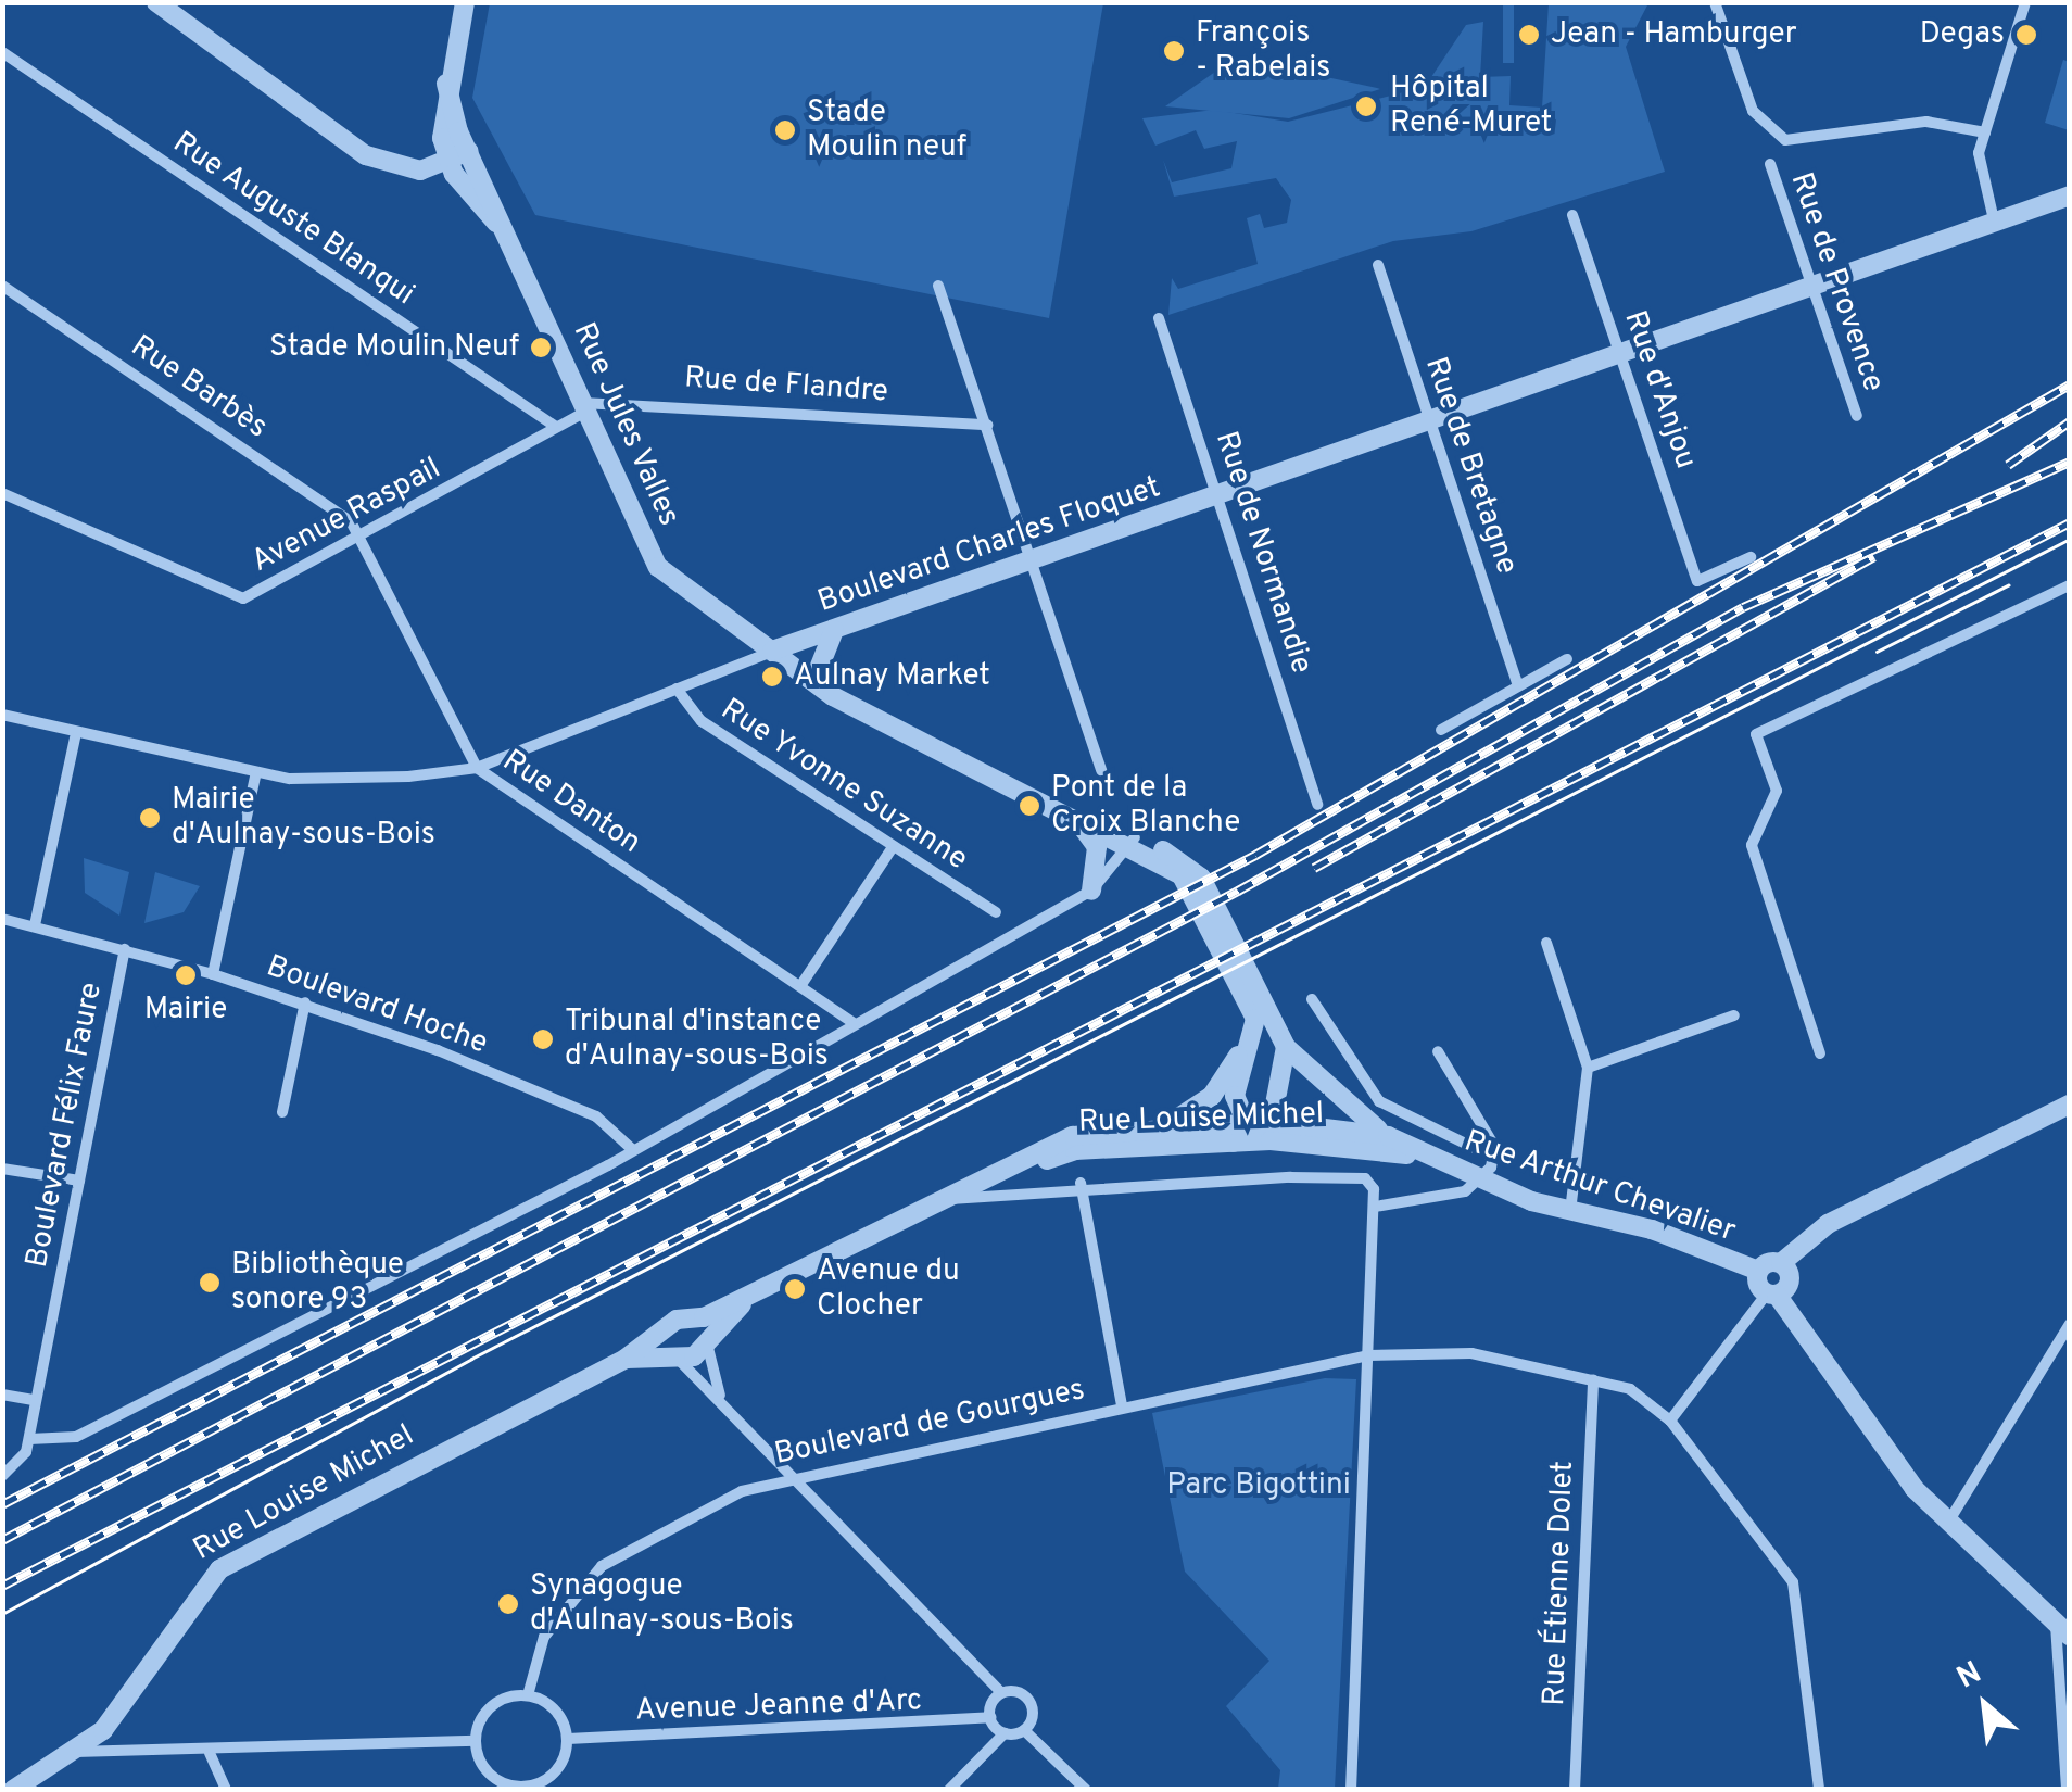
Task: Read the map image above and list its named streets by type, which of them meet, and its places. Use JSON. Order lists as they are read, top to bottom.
{
  "streets": {
    "street": [
      "Rue Auguste Blanqui",
      "Rue de Provence",
      "Rue de Flandre",
      "Rue Barbès",
      "Rue d'Anjou",
      "Rue Jules Valles",
      "Rue de Bretagne",
      "Avenue Raspail",
      "Boulevard Charles Floquet",
      "Rue de Normandie",
      "Rue Yvonne Suzanne",
      "Rue Danton",
      "Boulevard Hoche",
      "Rue Louise Michel",
      "Boulevard Félix Faure",
      "Rue Arthur Chevalier",
      "Boulevard de Gourgues",
      "Rue Étienne Dolet",
      "Avenue Jeanne d'Arc"
    ]
  },
  "crossings": [
    ["Rue Auguste Blanqui", "Avenue Raspail"],
    ["Rue de Provence", "Boulevard Charles Floquet"],
    ["Rue de Flandre", "Rue Jules Valles"],
    ["Rue de Flandre", "Avenue Raspail"],
    ["Rue Barbès", "Avenue Raspail"],
    ["Rue Barbès", "Rue Danton"],
    ["Rue d'Anjou", "Boulevard Charles Floquet"],
    ["Rue Jules Valles", "Avenue Raspail"],
    ["Rue Jules Valles", "Boulevard Charles Floquet"],
    ["Rue de Bretagne", "Boulevard Charles Floquet"],
    ["Avenue Raspail", "Rue Danton"],
    ["Boulevard Charles Floquet", "Rue de Normandie"],
    ["Boulevard Charles Floquet", "Rue Yvonne Suzanne"],
    ["Boulevard Charles Floquet", "Rue Danton"],
    ["Boulevard Hoche", "Boulevard Félix Faure"],
    ["Rue Louise Michel", "Rue Arthur Chevalier"],
    ["Boulevard de Gourgues", "Rue Étienne Dolet"],
    ["Boulevard de Gourgues", "Avenue Jeanne d'Arc"]
  ],
  "parks": ["Parc Bigottini"],
  "places": [
    "Jean - Hamburger",
    "Degas",
    "François - Rabelais",
    "Hôpital René-Muret",
    "Stade Moulin neuf",
    "Stade Moulin Neuf",
    "Aulnay Market",
    "Pont de la Croix Blanche",
    "Mairie d'Aulnay-sous-Bois",
    "Mairie",
    "Tribunal d'instance d'Aulnay-sous-Bois",
    "Bibliothèque sonore 93",
    "Avenue du Clocher",
    "Synagogue d'Aulnay-sous-Bois"
  ],
  "north": "top left"
}
